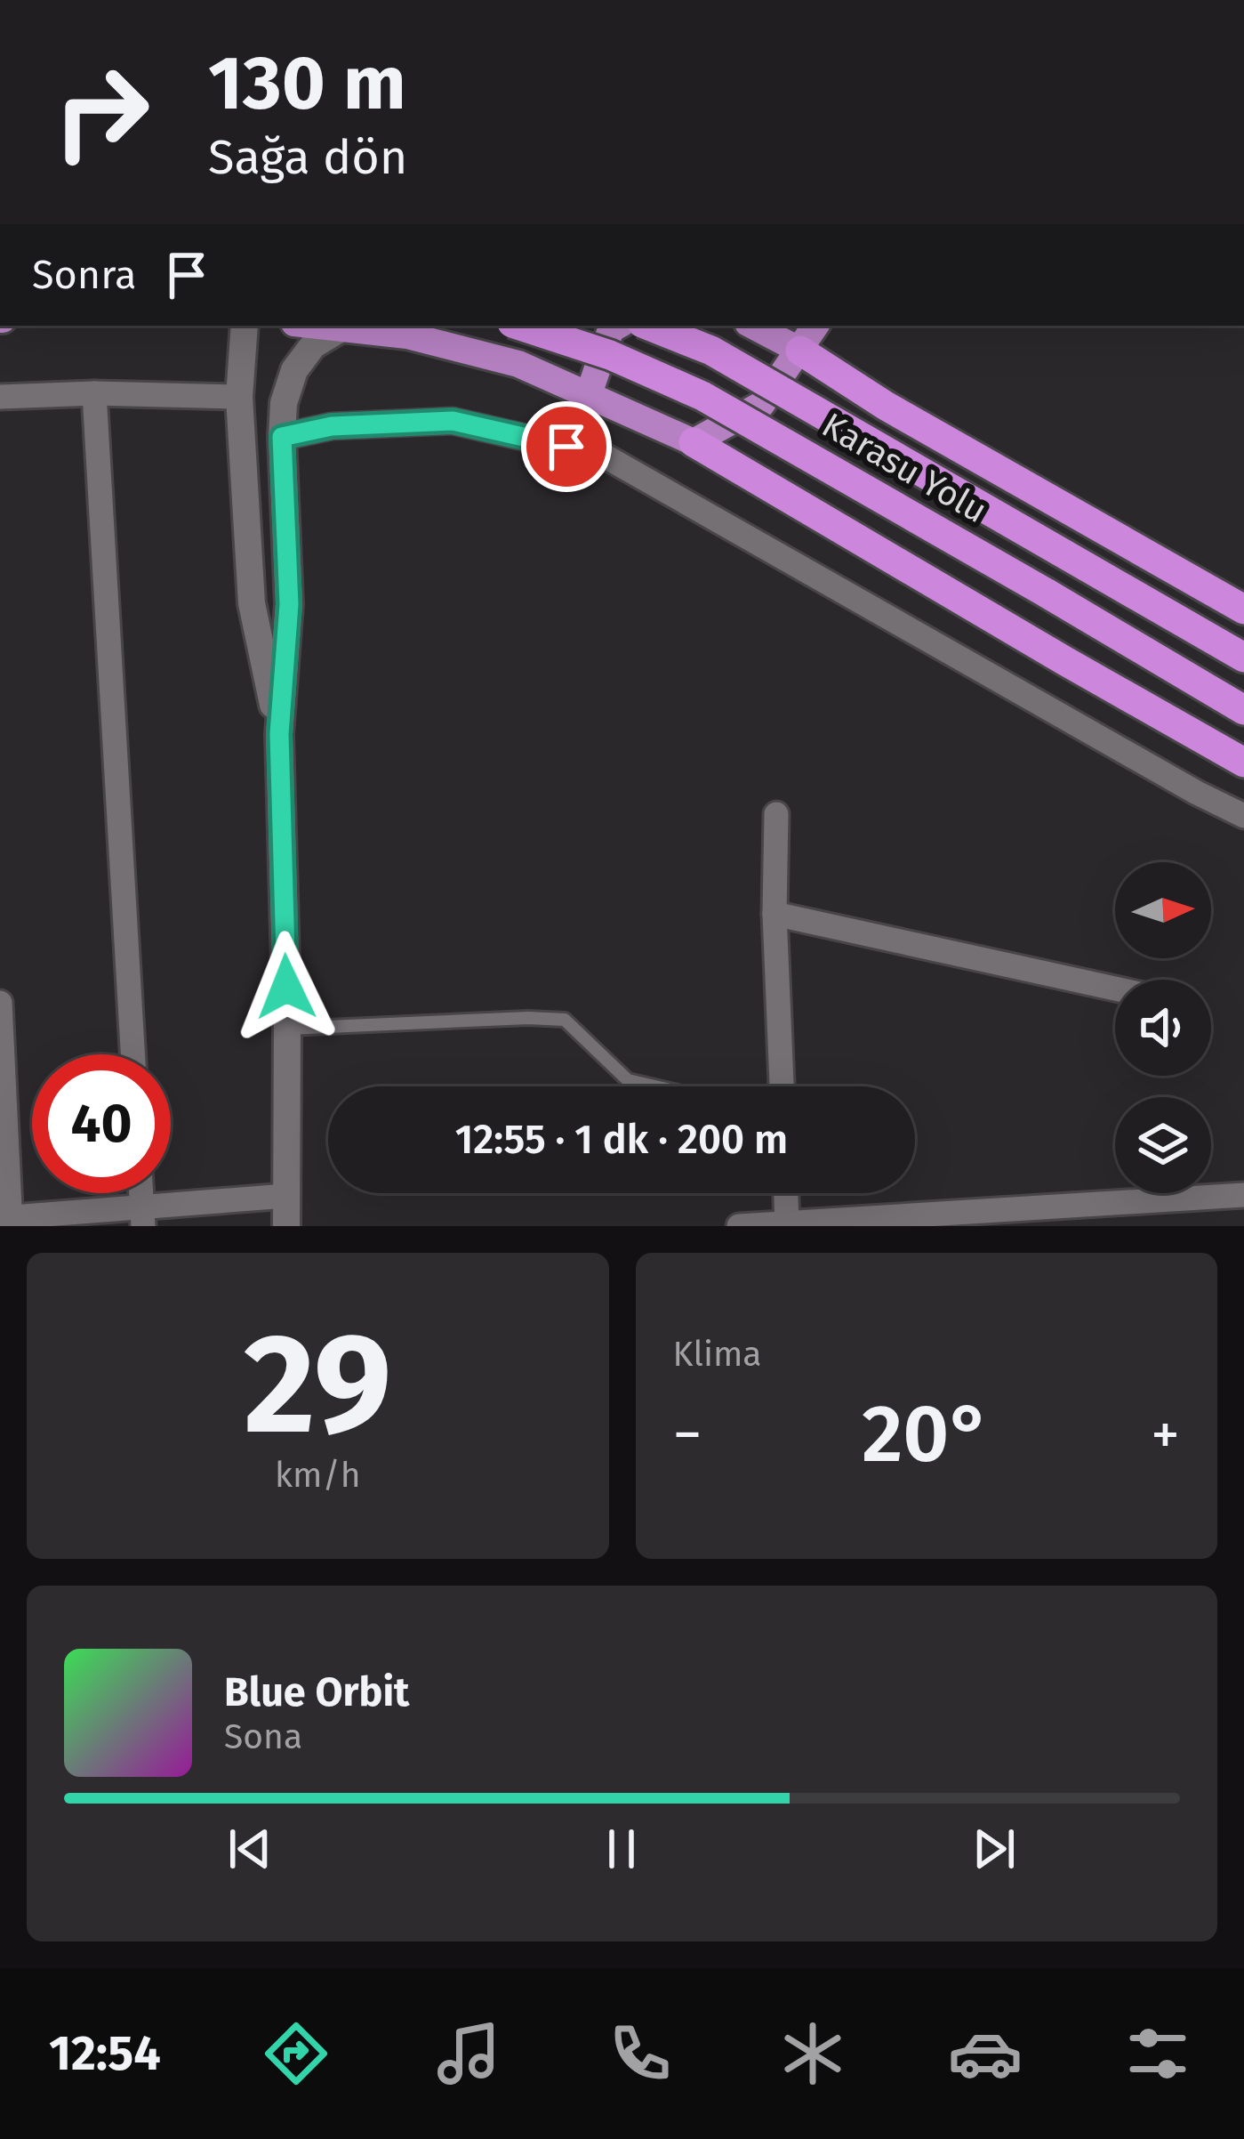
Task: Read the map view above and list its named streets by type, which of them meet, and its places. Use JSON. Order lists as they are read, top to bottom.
{
  "streets": {
    "highway": ["Karasu Yolu"]
  },
  "north": "right",
  "page": {
    "turn": ["130 m", "Sağa dön"],
    "then": "Sonra",
    "limit": "40",
    "trip": "12:55 · 1 dk · 200 m",
    "tile": [
      ["29", "km/h"],
      "Klima"
    ],
    "heat": ["−", "20°", "+"],
    "song": ["Blue Orbit", "Sona"],
    "tabs": "12:54"
  }
}
